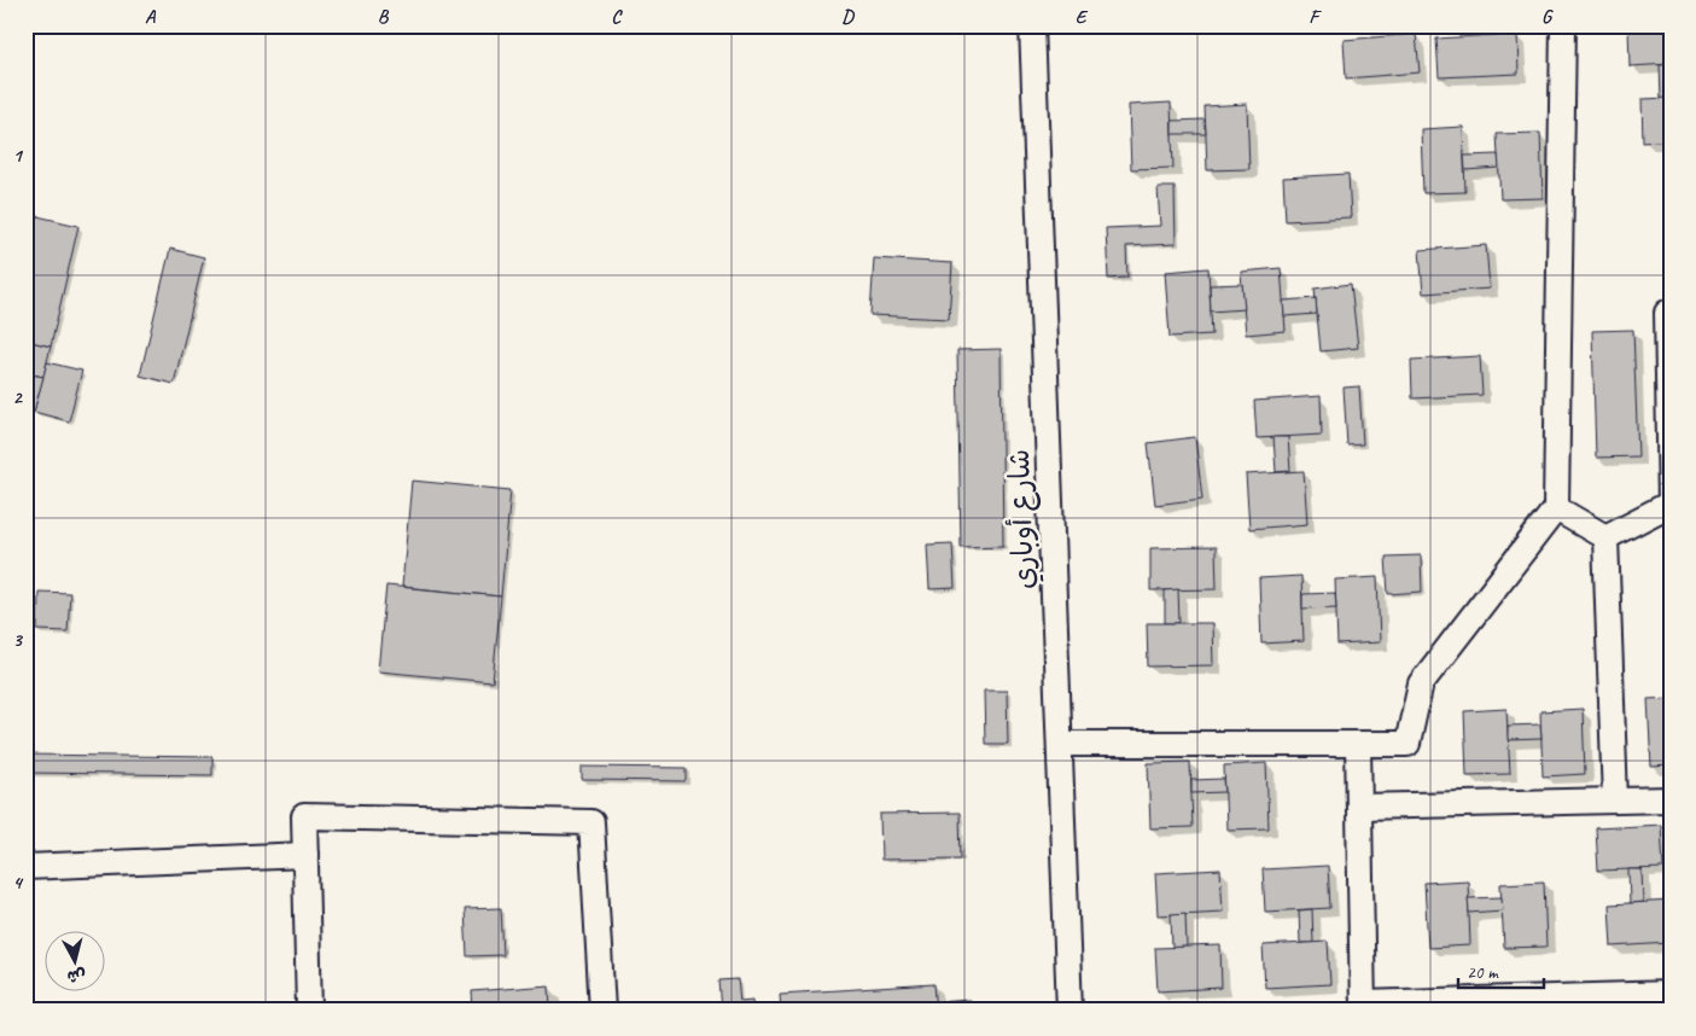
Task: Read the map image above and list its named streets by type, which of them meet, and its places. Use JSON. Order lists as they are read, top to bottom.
{
  "streets": {
    "street": ["شارع أوباري"]
  },
  "scale_bar": "20 m",
  "north": "bottom",
  "grid": {
    "columns": [
      "A",
      "B",
      "C",
      "D",
      "E",
      "F",
      "G"
    ],
    "rows": [
      "1",
      "2",
      "3",
      "4"
    ]
  }
}
